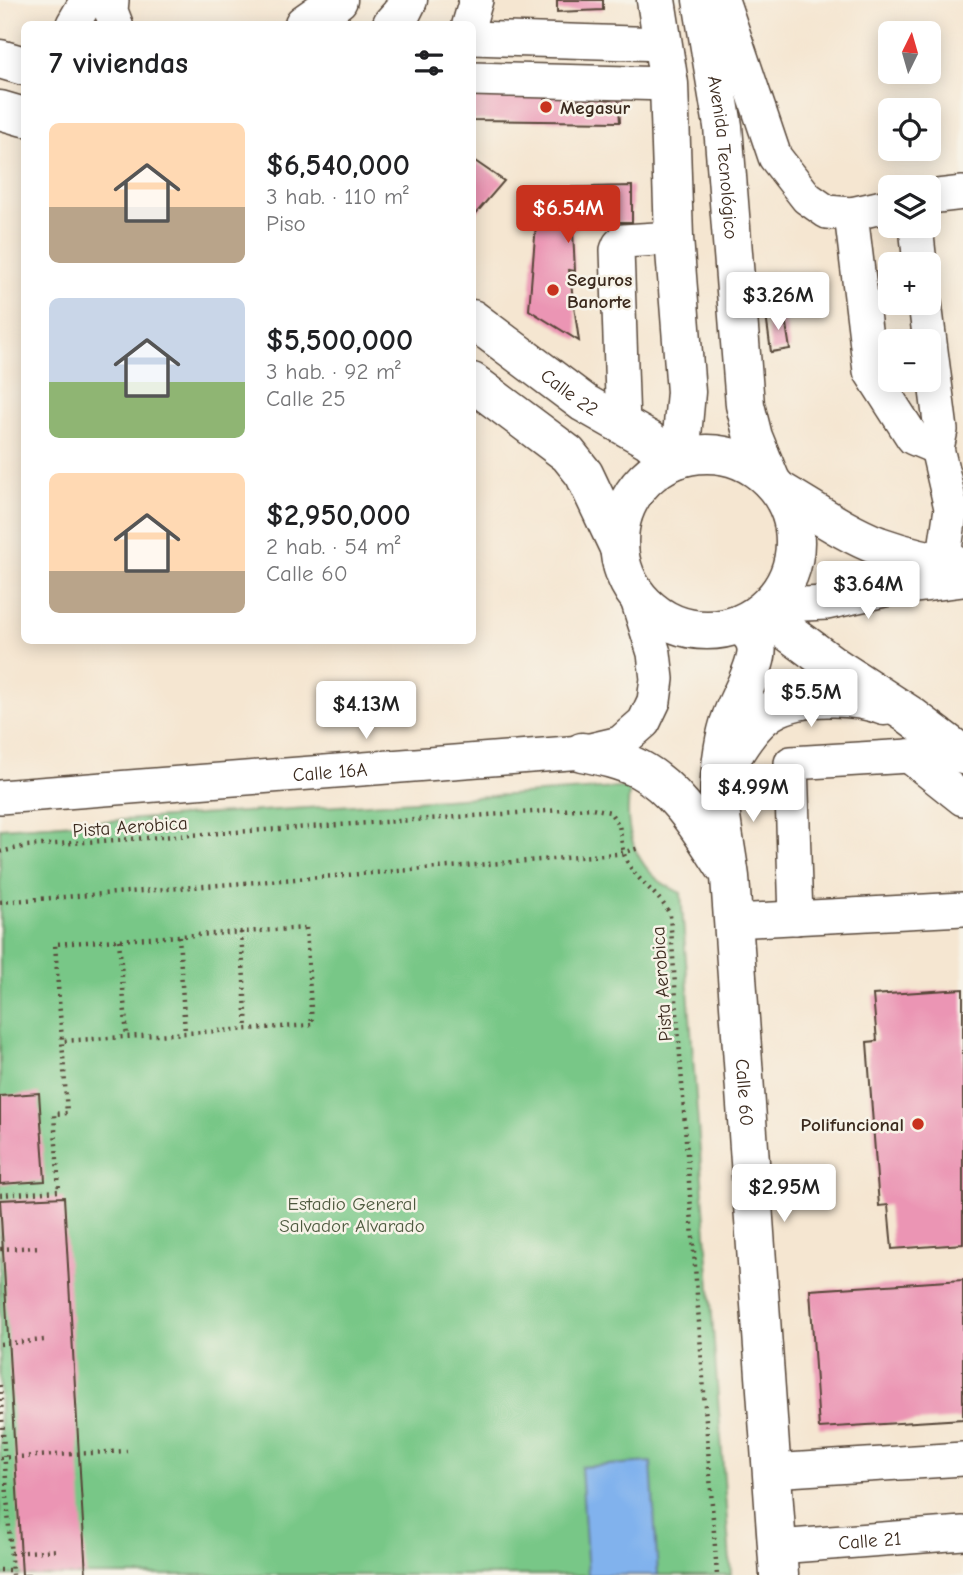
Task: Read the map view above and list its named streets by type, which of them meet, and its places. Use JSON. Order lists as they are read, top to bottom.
{
  "streets": {
    "main road": ["Avenida Tecnológico", "Calle 22", "Calle 60"],
    "street": ["Calle 16A", "Calle 21"],
    "path": ["Pista Aerobica"]
  },
  "crossings": [
    ["Avenida Tecnológico", "Calle 22"],
    ["Avenida Tecnológico", "Calle 16A"],
    ["Avenida Tecnológico", "Calle 60"],
    ["Calle 22", "Calle 16A"],
    ["Calle 22", "Calle 60"],
    ["Calle 16A", "Calle 60"],
    ["Calle 60", "Calle 21"]
  ],
  "parks": ["Estadio General Salvador Alvarado"],
  "places": ["Megasur", "Seguros Banorte", "Polifuncional"],
  "north": "top",
  "page": {
    "map_buttons": ["+", "−"],
    "heading": "7 viviendas",
    "list": [
      {
        "name": "$6,540,000",
        "note": "3 hab. · 110 m² · Piso"
      },
      {
        "name": "$5,500,000",
        "note": "3 hab. · 92 m² · Calle 25"
      },
      {
        "name": "$2,950,000",
        "note": "2 hab. · 54 m² · Calle 60"
      }
    ],
    "price": [
      "$6.54M",
      "$3.26M",
      "$3.64M",
      "$5.5M",
      "$4.13M",
      "$4.99M",
      "$2.95M"
    ]
  }
}
